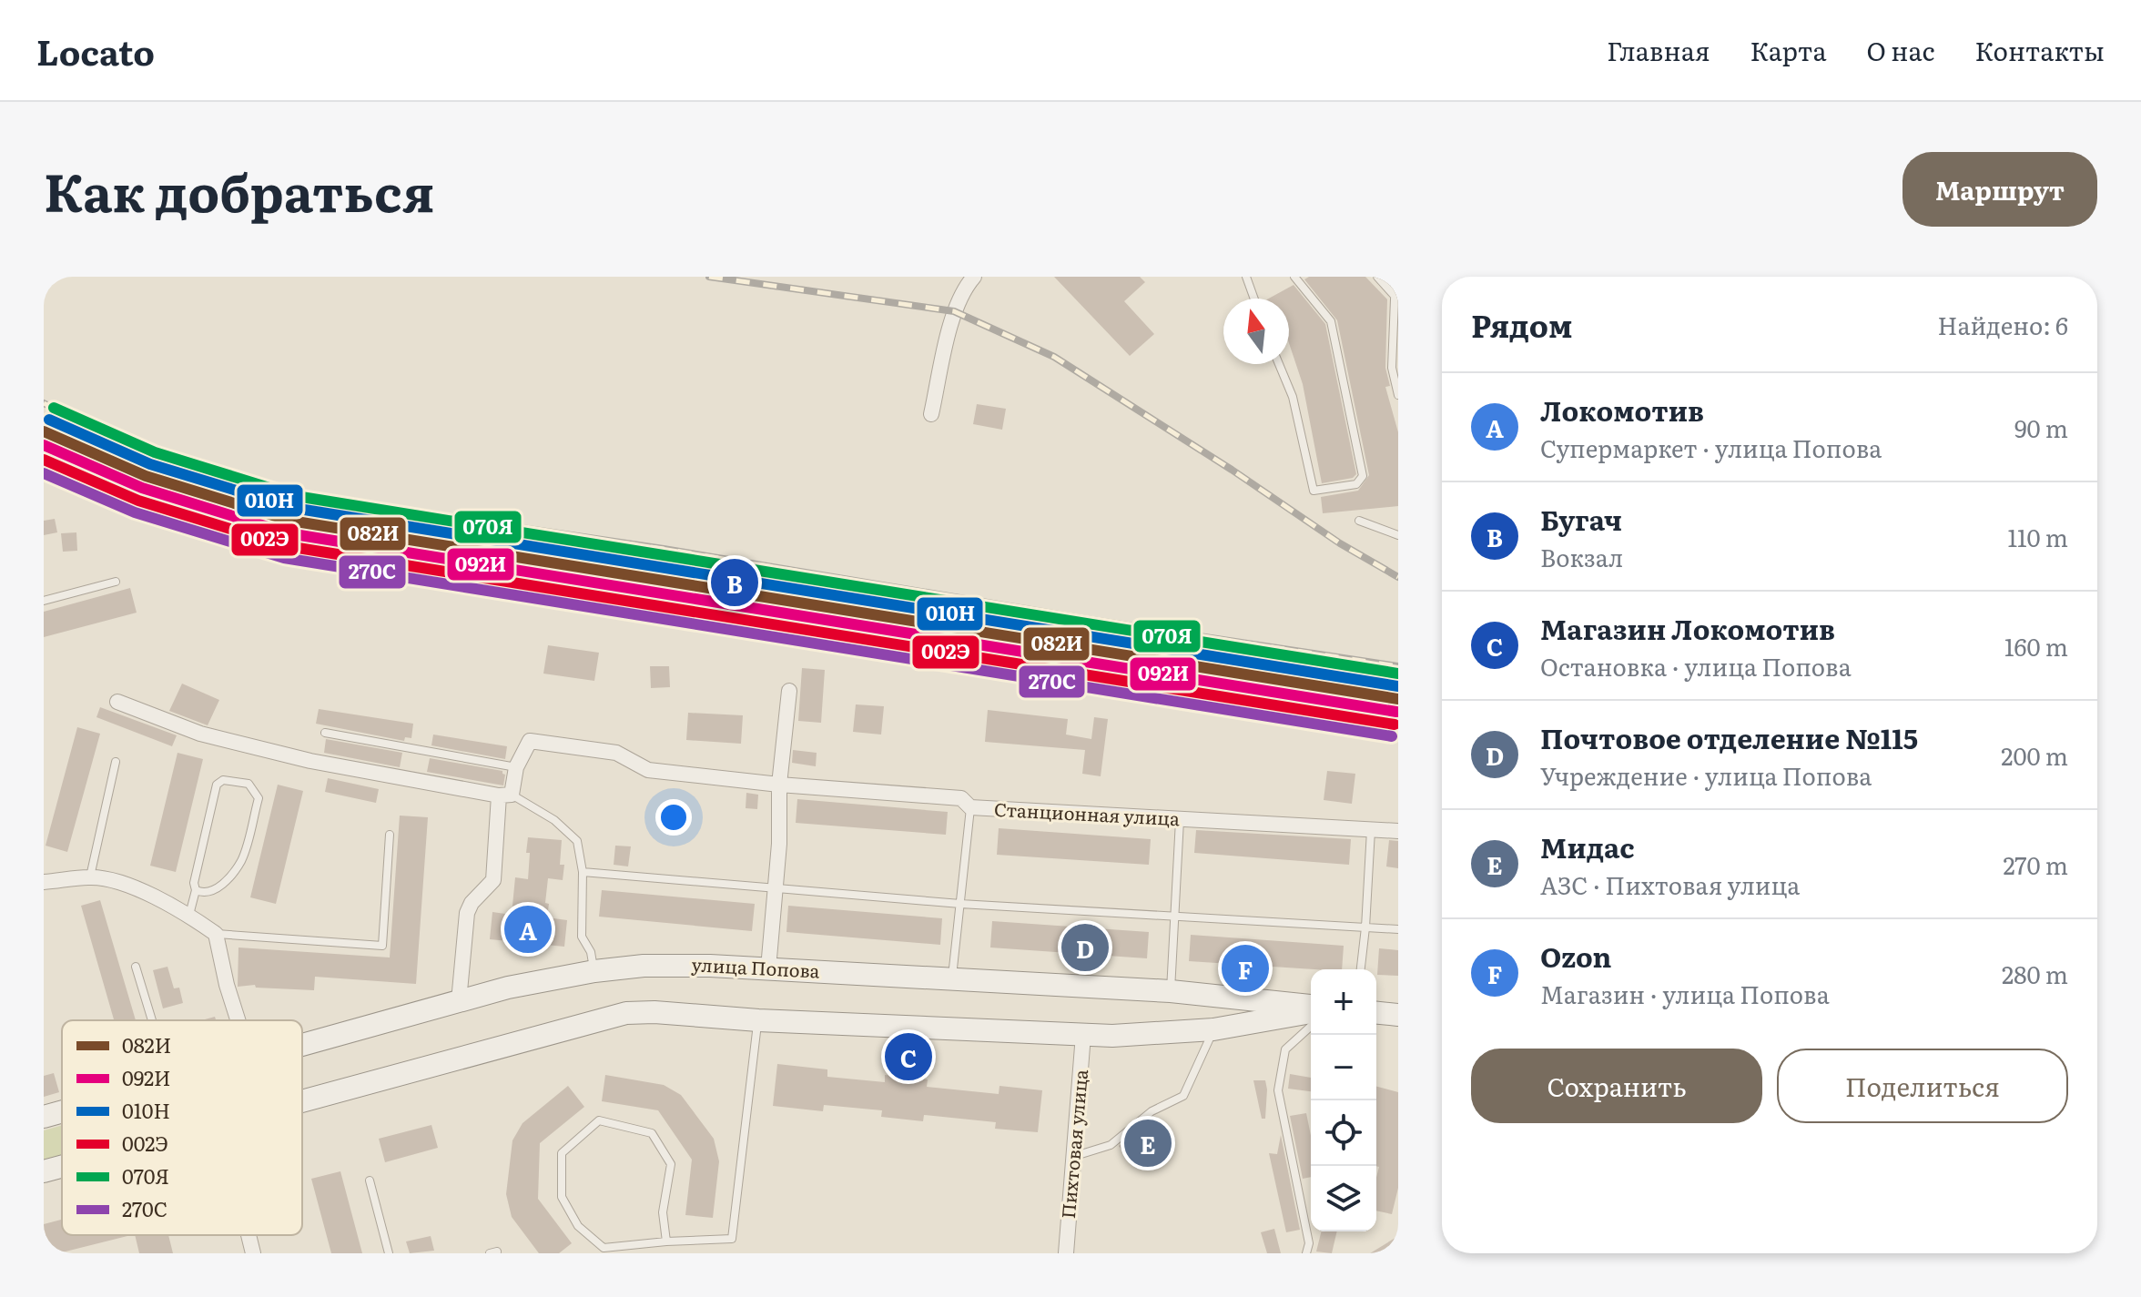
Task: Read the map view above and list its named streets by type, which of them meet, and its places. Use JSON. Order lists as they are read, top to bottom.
{
  "streets": {
    "street": ["Станционная улица", "улица Попова", "Пихтовая улица"]
  },
  "crossings": [
    ["улица Попова", "Пихтовая улица"]
  ],
  "lines": [
    "transit line 070Я",
    "transit line 010Н",
    "transit line 082И",
    "transit line 092И",
    "transit line 002Э",
    "transit line 270С"
  ],
  "legend": [
    "082И",
    "092И",
    "010Н",
    "002Э",
    "070Я",
    "270С"
  ],
  "north": "top",
  "page": {
    "header": "Locato",
    "nav": [
      "Главная",
      "Карта",
      "О нас",
      "Контакты"
    ],
    "title": "Как добраться",
    "buttons": [
      "Маршрут",
      ["Сохранить", "Поделиться"]
    ],
    "heading": ["Рядом", "Найдено: 6"],
    "list": [
      {
        "mark": "A",
        "name": "Локомотив",
        "note": "Супермаркет · улица Попова",
        "value": "90 m"
      },
      {
        "mark": "B",
        "name": "Бугач",
        "note": "Вокзал",
        "value": "110 m"
      },
      {
        "mark": "C",
        "name": "Магазин Локомотив",
        "note": "Остановка · улица Попова",
        "value": "160 m"
      },
      {
        "mark": "D",
        "name": "Почтовое отделение №115",
        "note": "Учреждение · улица Попова",
        "value": "200 m"
      },
      {
        "mark": "E",
        "name": "Мидас",
        "note": "АЗС · Пихтовая улица",
        "value": "270 m"
      },
      {
        "mark": "F",
        "name": "Ozon",
        "note": "Магазин · улица Попова",
        "value": "280 m"
      }
    ],
    "pins": [
      "B",
      "A",
      "D",
      "F",
      "C",
      "E"
    ],
    "map_buttons": ["+", "−"]
  }
}
